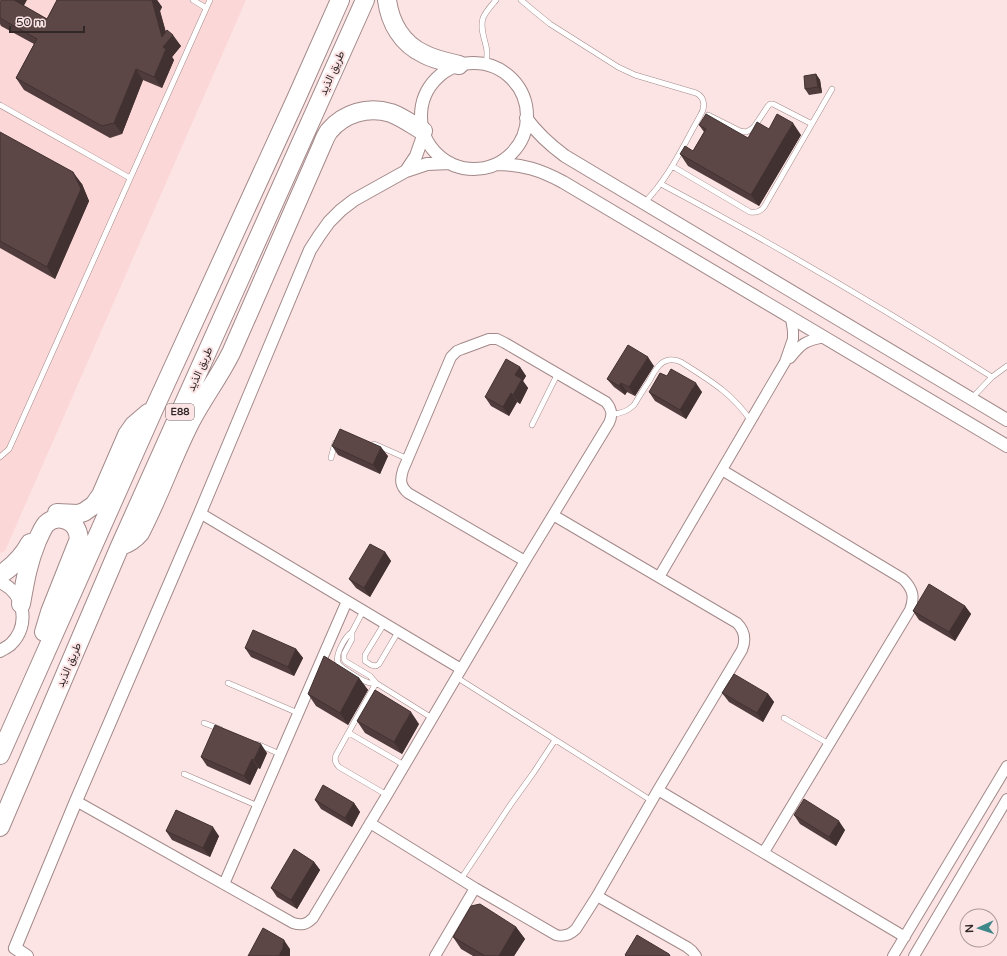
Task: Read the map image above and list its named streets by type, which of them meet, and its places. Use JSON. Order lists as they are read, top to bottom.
{
  "streets": {
    "highway": ["طريق الذيد", "E88"]
  },
  "scale_bar": "50 m",
  "north": "left"
}
